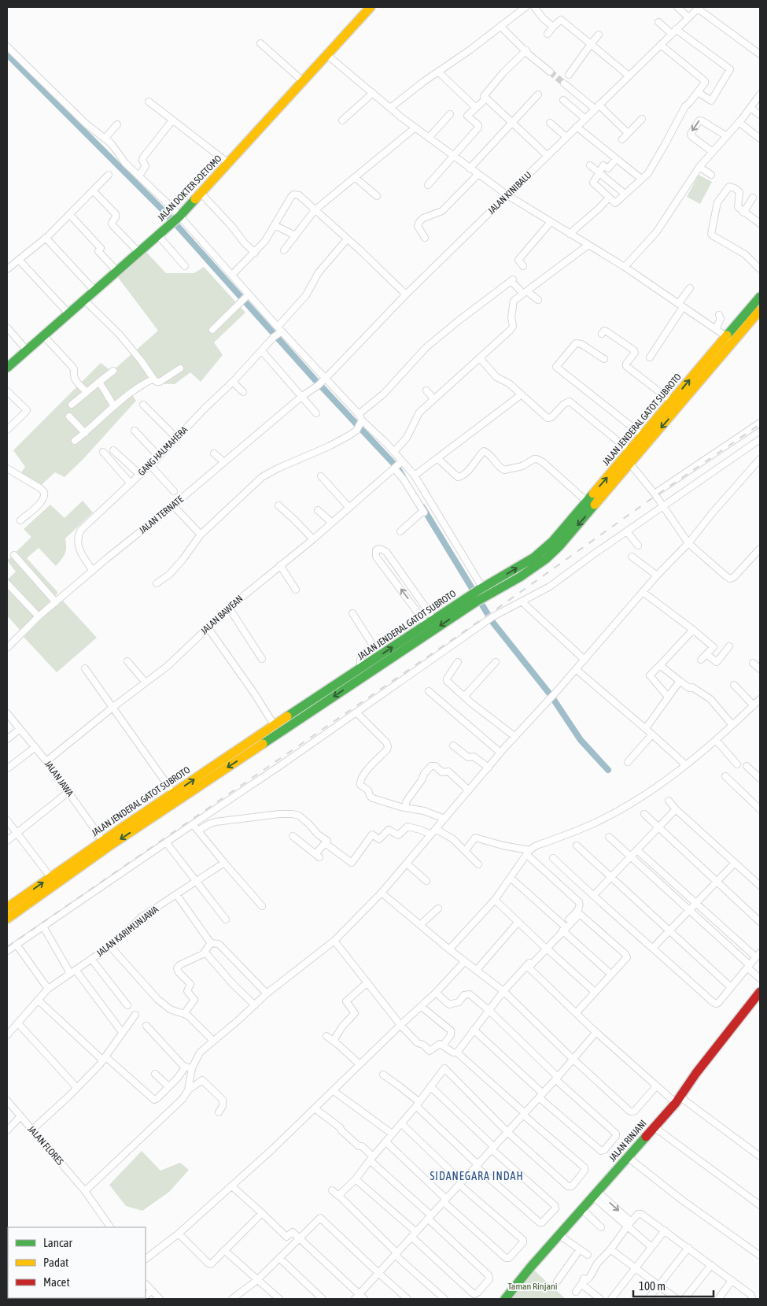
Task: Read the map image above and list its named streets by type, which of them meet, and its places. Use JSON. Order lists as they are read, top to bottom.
{
  "streets": {
    "main road": ["JALAN DOKTER SOETOMO", "JALAN JENDERAL GATOT SUBROTO", "JALAN RINJANI"],
    "street": [
      "JALAN KINIBALU",
      "GANG HALMAHERA",
      "JALAN TERNATE",
      "JALAN BAWEAN",
      "JALAN JAWA",
      "JALAN KARIMUNJAWA",
      "JALAN FLORES"
    ]
  },
  "crossings": [
    ["JALAN KINIBALU", "JALAN TERNATE"],
    ["JALAN JENDERAL GATOT SUBROTO", "JALAN JAWA"],
    ["GANG HALMAHERA", "JALAN TERNATE"],
    ["JALAN BAWEAN", "JALAN JAWA"]
  ],
  "districts": ["SIDANEGARA INDAH"],
  "parks": ["Taman Rinjani"],
  "legend": ["Lancar", "Padat", "Macet"],
  "scale_bar": "100 m"
}
